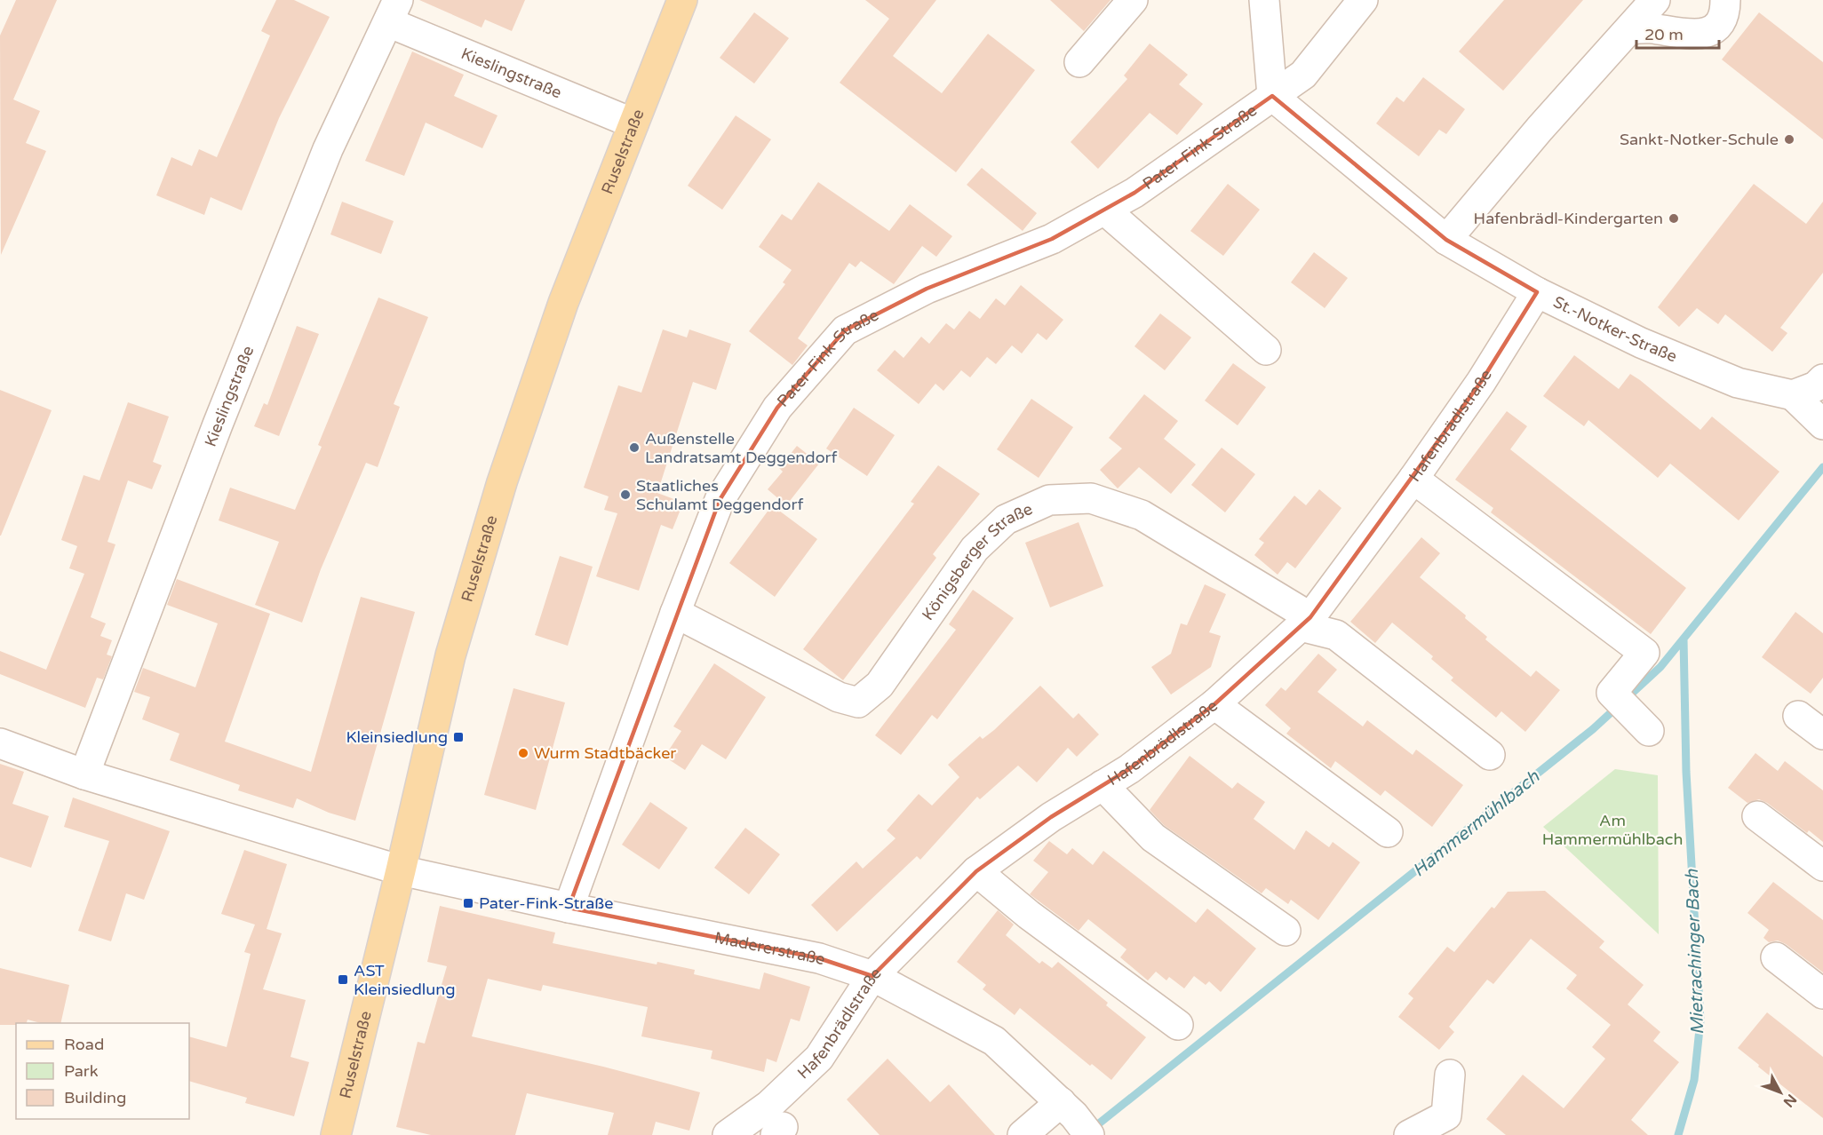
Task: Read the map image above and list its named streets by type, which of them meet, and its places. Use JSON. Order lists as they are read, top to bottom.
{
  "streets": {
    "main road": ["Ruselstraße"],
    "street": [
      "Kieslingstraße",
      "Pater-Fink-Straße",
      "St.-Notker-Straße",
      "Hafenbrädlstraße",
      "Königsberger Straße",
      "Madererstraße"
    ]
  },
  "crossings": [
    ["Kieslingstraße", "Ruselstraße"],
    ["Pater-Fink-Straße", "St.-Notker-Straße"],
    ["Pater-Fink-Straße", "Königsberger Straße"],
    ["Pater-Fink-Straße", "Madererstraße"],
    ["Ruselstraße", "Madererstraße"],
    ["St.-Notker-Straße", "Hafenbrädlstraße"],
    ["Hafenbrädlstraße", "Königsberger Straße"],
    ["Hafenbrädlstraße", "Madererstraße"]
  ],
  "water": ["Hammermühlbach", "Mietrachinger Bach"],
  "parks": ["Am Hammermühlbach"],
  "places": {
    "other": [
      "Sankt-Notker-Schule",
      "Hafenbrädl-Kindergarten",
      "Außenstelle Landratsamt Deggendorf",
      "Staatliches Schulamt Deggendorf",
      "Wurm Stadtbäcker"
    ],
    "transit": ["Kleinsiedlung", "Pater-Fink-Straße", "AST Kleinsiedlung"]
  },
  "legend": ["Road", "Park", "Building"],
  "scale_bar": "20 m",
  "north": "bottom right"
}
